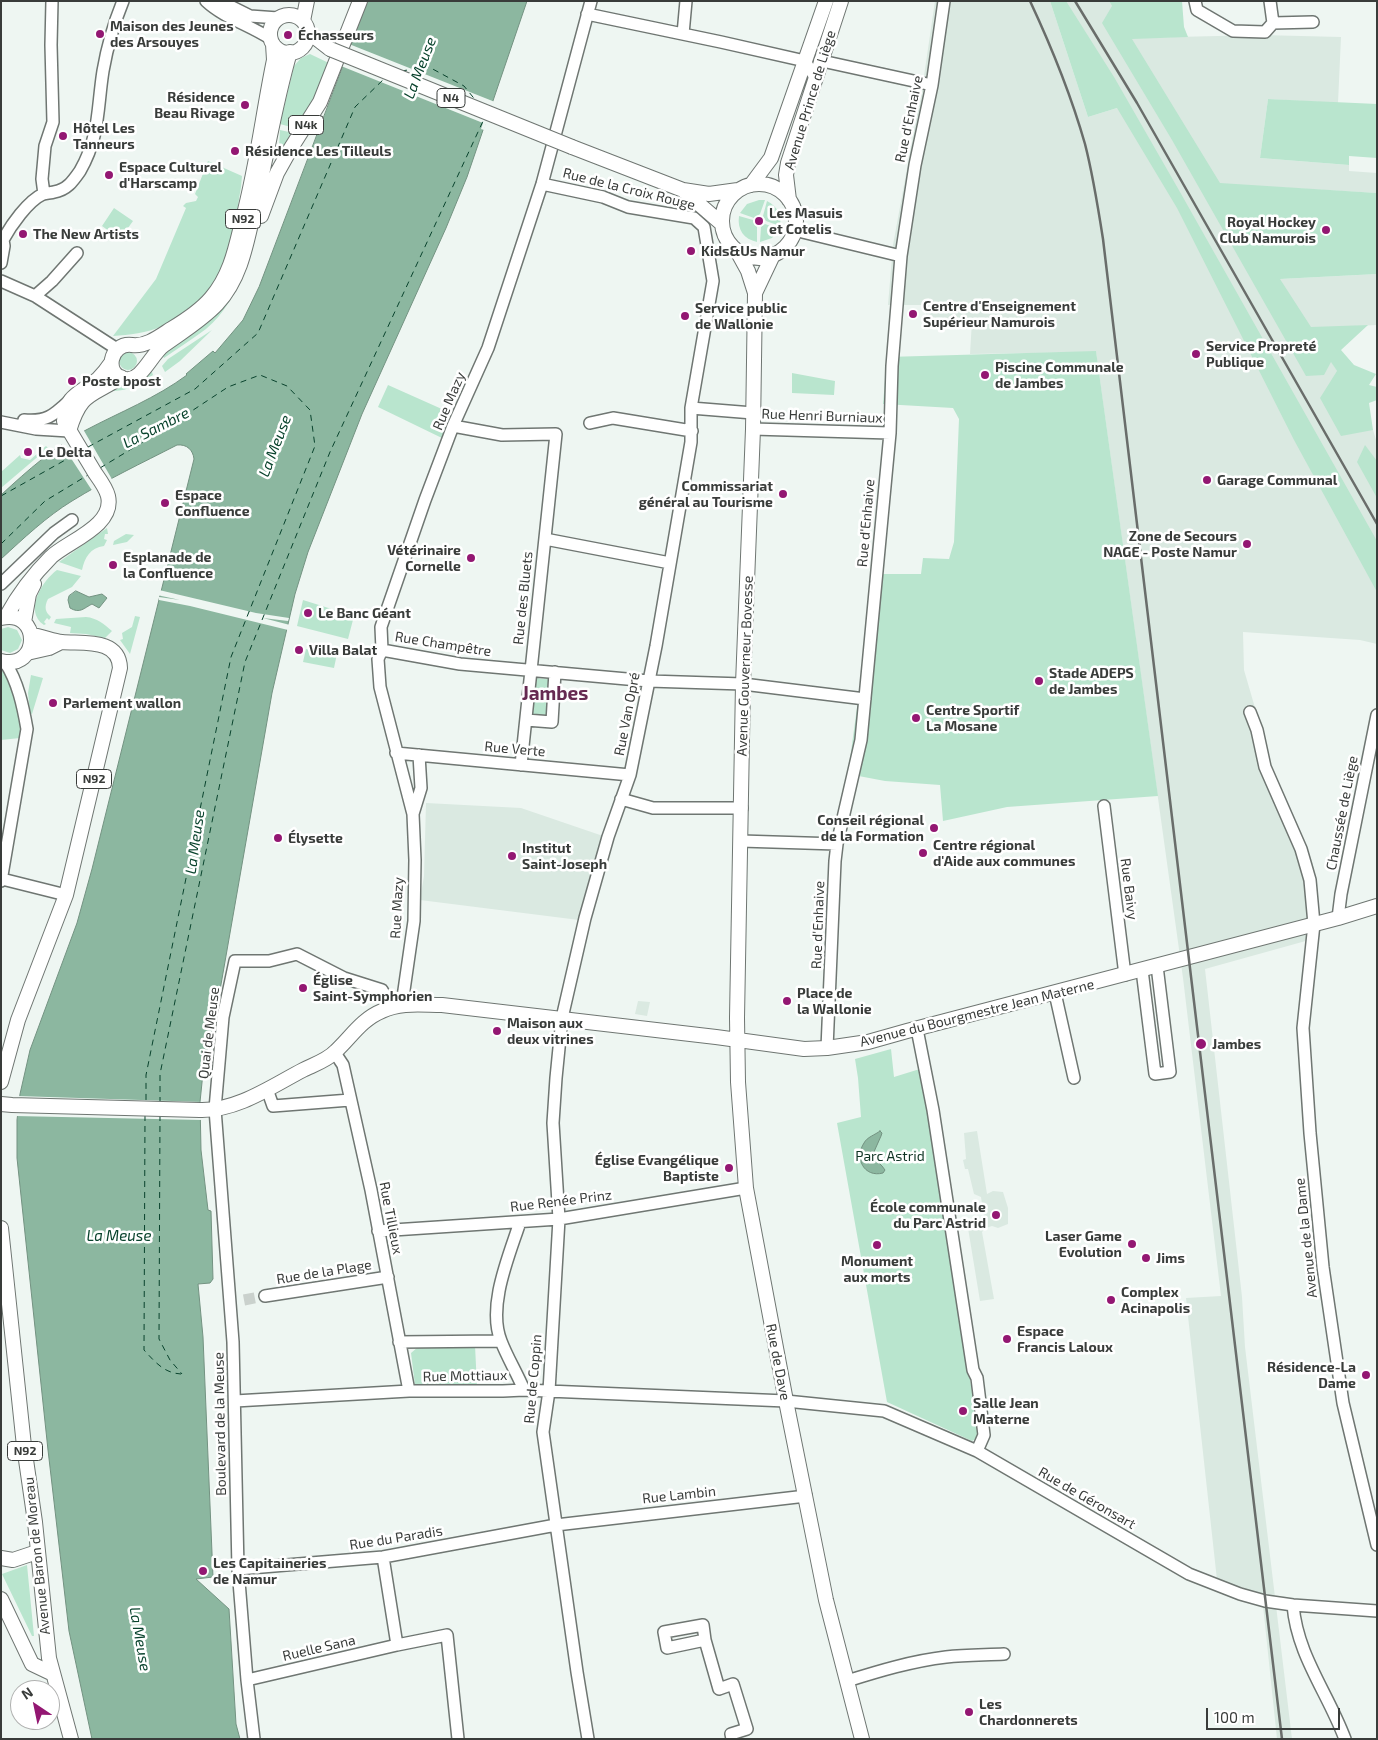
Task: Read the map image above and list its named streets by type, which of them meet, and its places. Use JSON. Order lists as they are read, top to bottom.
{
  "streets": {
    "main road": [
      "N4",
      "Avenue Prince de Liège",
      "N4k",
      "N92",
      "Avenue Gouverneur Bovesse",
      "Avenue du Bourgmestre Jean Materne",
      "Rue de Dave",
      "Avenue Baron de Moreau"
    ],
    "street": [
      "Rue d'Enhaive",
      "Rue de la Croix Rouge",
      "Rue Mazy",
      "Rue Henri Burniaux",
      "Rue des Bluets",
      "Rue Champêtre",
      "Rue Van Opré",
      "Rue Verte",
      "Chaussée de Liège",
      "Rue Baivy",
      "Quai de Meuse",
      "Rue Renée Prinz",
      "Rue Tillieux",
      "Avenue de la Dame",
      "Rue de la Plage",
      "Rue Mottiaux",
      "Rue de Coppin",
      "Boulevard de la Meuse",
      "Rue Lambin",
      "Rue de Géronsart",
      "Rue du Paradis",
      "Ruelle Sana"
    ]
  },
  "crossings": [
    ["N4", "Avenue Prince de Liège"],
    ["N4", "N92"],
    ["N4", "Avenue Gouverneur Bovesse"],
    ["Avenue Prince de Liège", "Avenue Gouverneur Bovesse"],
    ["Rue d'Enhaive", "Rue Henri Burniaux"],
    ["Rue d'Enhaive", "Rue Champêtre"],
    ["Rue d'Enhaive", "Avenue du Bourgmestre Jean Materne"],
    ["N4k", "N92"],
    ["Rue de la Croix Rouge", "Rue Mazy"],
    ["Rue de la Croix Rouge", "Rue Henri Burniaux"],
    ["Rue de la Croix Rouge", "Rue Van Opré"],
    ["N92", "Avenue Baron de Moreau"],
    ["Rue Mazy", "Rue des Bluets"],
    ["Rue Mazy", "Rue Champêtre"],
    ["Rue Mazy", "Rue Verte"],
    ["Rue Mazy", "Avenue du Bourgmestre Jean Materne"],
    ["Rue Mazy", "Quai de Meuse"],
    ["Rue Henri Burniaux", "Avenue Gouverneur Bovesse"],
    ["Rue Henri Burniaux", "Rue Van Opré"],
    ["Rue des Bluets", "Rue Champêtre"],
    ["Rue des Bluets", "Rue Verte"],
    ["Rue Champêtre", "Avenue Gouverneur Bovesse"],
    ["Rue Champêtre", "Rue Van Opré"],
    ["Avenue Gouverneur Bovesse", "Avenue du Bourgmestre Jean Materne"],
    ["Avenue Gouverneur Bovesse", "Rue de Dave"],
    ["Rue Van Opré", "Rue Verte"],
    ["Rue Van Opré", "Avenue du Bourgmestre Jean Materne"],
    ["Rue Van Opré", "Rue de Coppin"],
    ["Chaussée de Liège", "Avenue du Bourgmestre Jean Materne"],
    ["Rue Baivy", "Avenue du Bourgmestre Jean Materne"],
    ["Avenue du Bourgmestre Jean Materne", "Quai de Meuse"],
    ["Avenue du Bourgmestre Jean Materne", "Rue Tillieux"],
    ["Avenue du Bourgmestre Jean Materne", "Avenue de la Dame"],
    ["Avenue du Bourgmestre Jean Materne", "Rue de Dave"],
    ["Avenue du Bourgmestre Jean Materne", "Rue de Coppin"],
    ["Avenue du Bourgmestre Jean Materne", "Boulevard de la Meuse"],
    ["Quai de Meuse", "Boulevard de la Meuse"],
    ["Rue Renée Prinz", "Rue Tillieux"],
    ["Rue Renée Prinz", "Rue de Dave"],
    ["Rue Renée Prinz", "Rue de Coppin"],
    ["Rue Tillieux", "Rue de la Plage"],
    ["Rue Tillieux", "Rue Mottiaux"],
    ["Rue de Dave", "Rue Mottiaux"],
    ["Rue de Dave", "Rue Lambin"],
    ["Rue de Dave", "Rue de Géronsart"],
    ["Rue Mottiaux", "Rue de Coppin"],
    ["Rue Mottiaux", "Boulevard de la Meuse"],
    ["Rue Mottiaux", "Rue de Géronsart"],
    ["Rue de Coppin", "Rue Lambin"],
    ["Rue de Coppin", "Rue du Paradis"],
    ["Boulevard de la Meuse", "Rue du Paradis"],
    ["Boulevard de la Meuse", "Ruelle Sana"],
    ["Rue Lambin", "Rue du Paradis"]
  ],
  "districts": ["Jambes"],
  "water": ["La Meuse", "La Sambre"],
  "parks": ["Parc Astrid"],
  "places": [
    "Maison des Jeunes des Arsouyes",
    "Échasseurs",
    "Résidence Beau Rivage",
    "Hôtel Les Tanneurs",
    "Résidence Les Tilleuls",
    "Espace Culturel d'Harscamp",
    "Les Masuis et Cotelis",
    "Royal Hockey Club Namurois",
    "The New Artists",
    "Kids&Us Namur",
    "Centre d'Enseignement Supérieur Namurois",
    "Service public de Wallonie",
    "Service Propreté Publique",
    "Piscine Communale de Jambes",
    "Poste bpost",
    "Le Delta",
    "Garage Communal",
    "Commissariat général au Tourisme",
    "Espace Confluence",
    "Zone de Secours NAGE - Poste Namur",
    "Vétérinaire Cornelle",
    "Esplanade de la Confluence",
    "Le Banc Géant",
    "Villa Balat",
    "Stade ADEPS de Jambes",
    "Parlement wallon",
    "Centre Sportif La Mosane",
    "Conseil régional de la Formation",
    "Élysette",
    "Centre régional d'Aide aux communes",
    "Institut Saint-Joseph",
    "Église Saint-Symphorien",
    "Place de la Wallonie",
    "Maison aux deux vitrines",
    "Jambes",
    "Église Evangélique Baptiste",
    "École communale du Parc Astrid",
    "Laser Game Evolution",
    "Monument aux morts",
    "Jims",
    "Complex Acinapolis",
    "Espace Francis Laloux",
    "Résidence-La Dame",
    "Salle Jean Materne",
    "Les Capitaineries de Namur",
    "Les Chardonnerets"
  ],
  "scale_bar": "100 m",
  "north": "top left"
}
